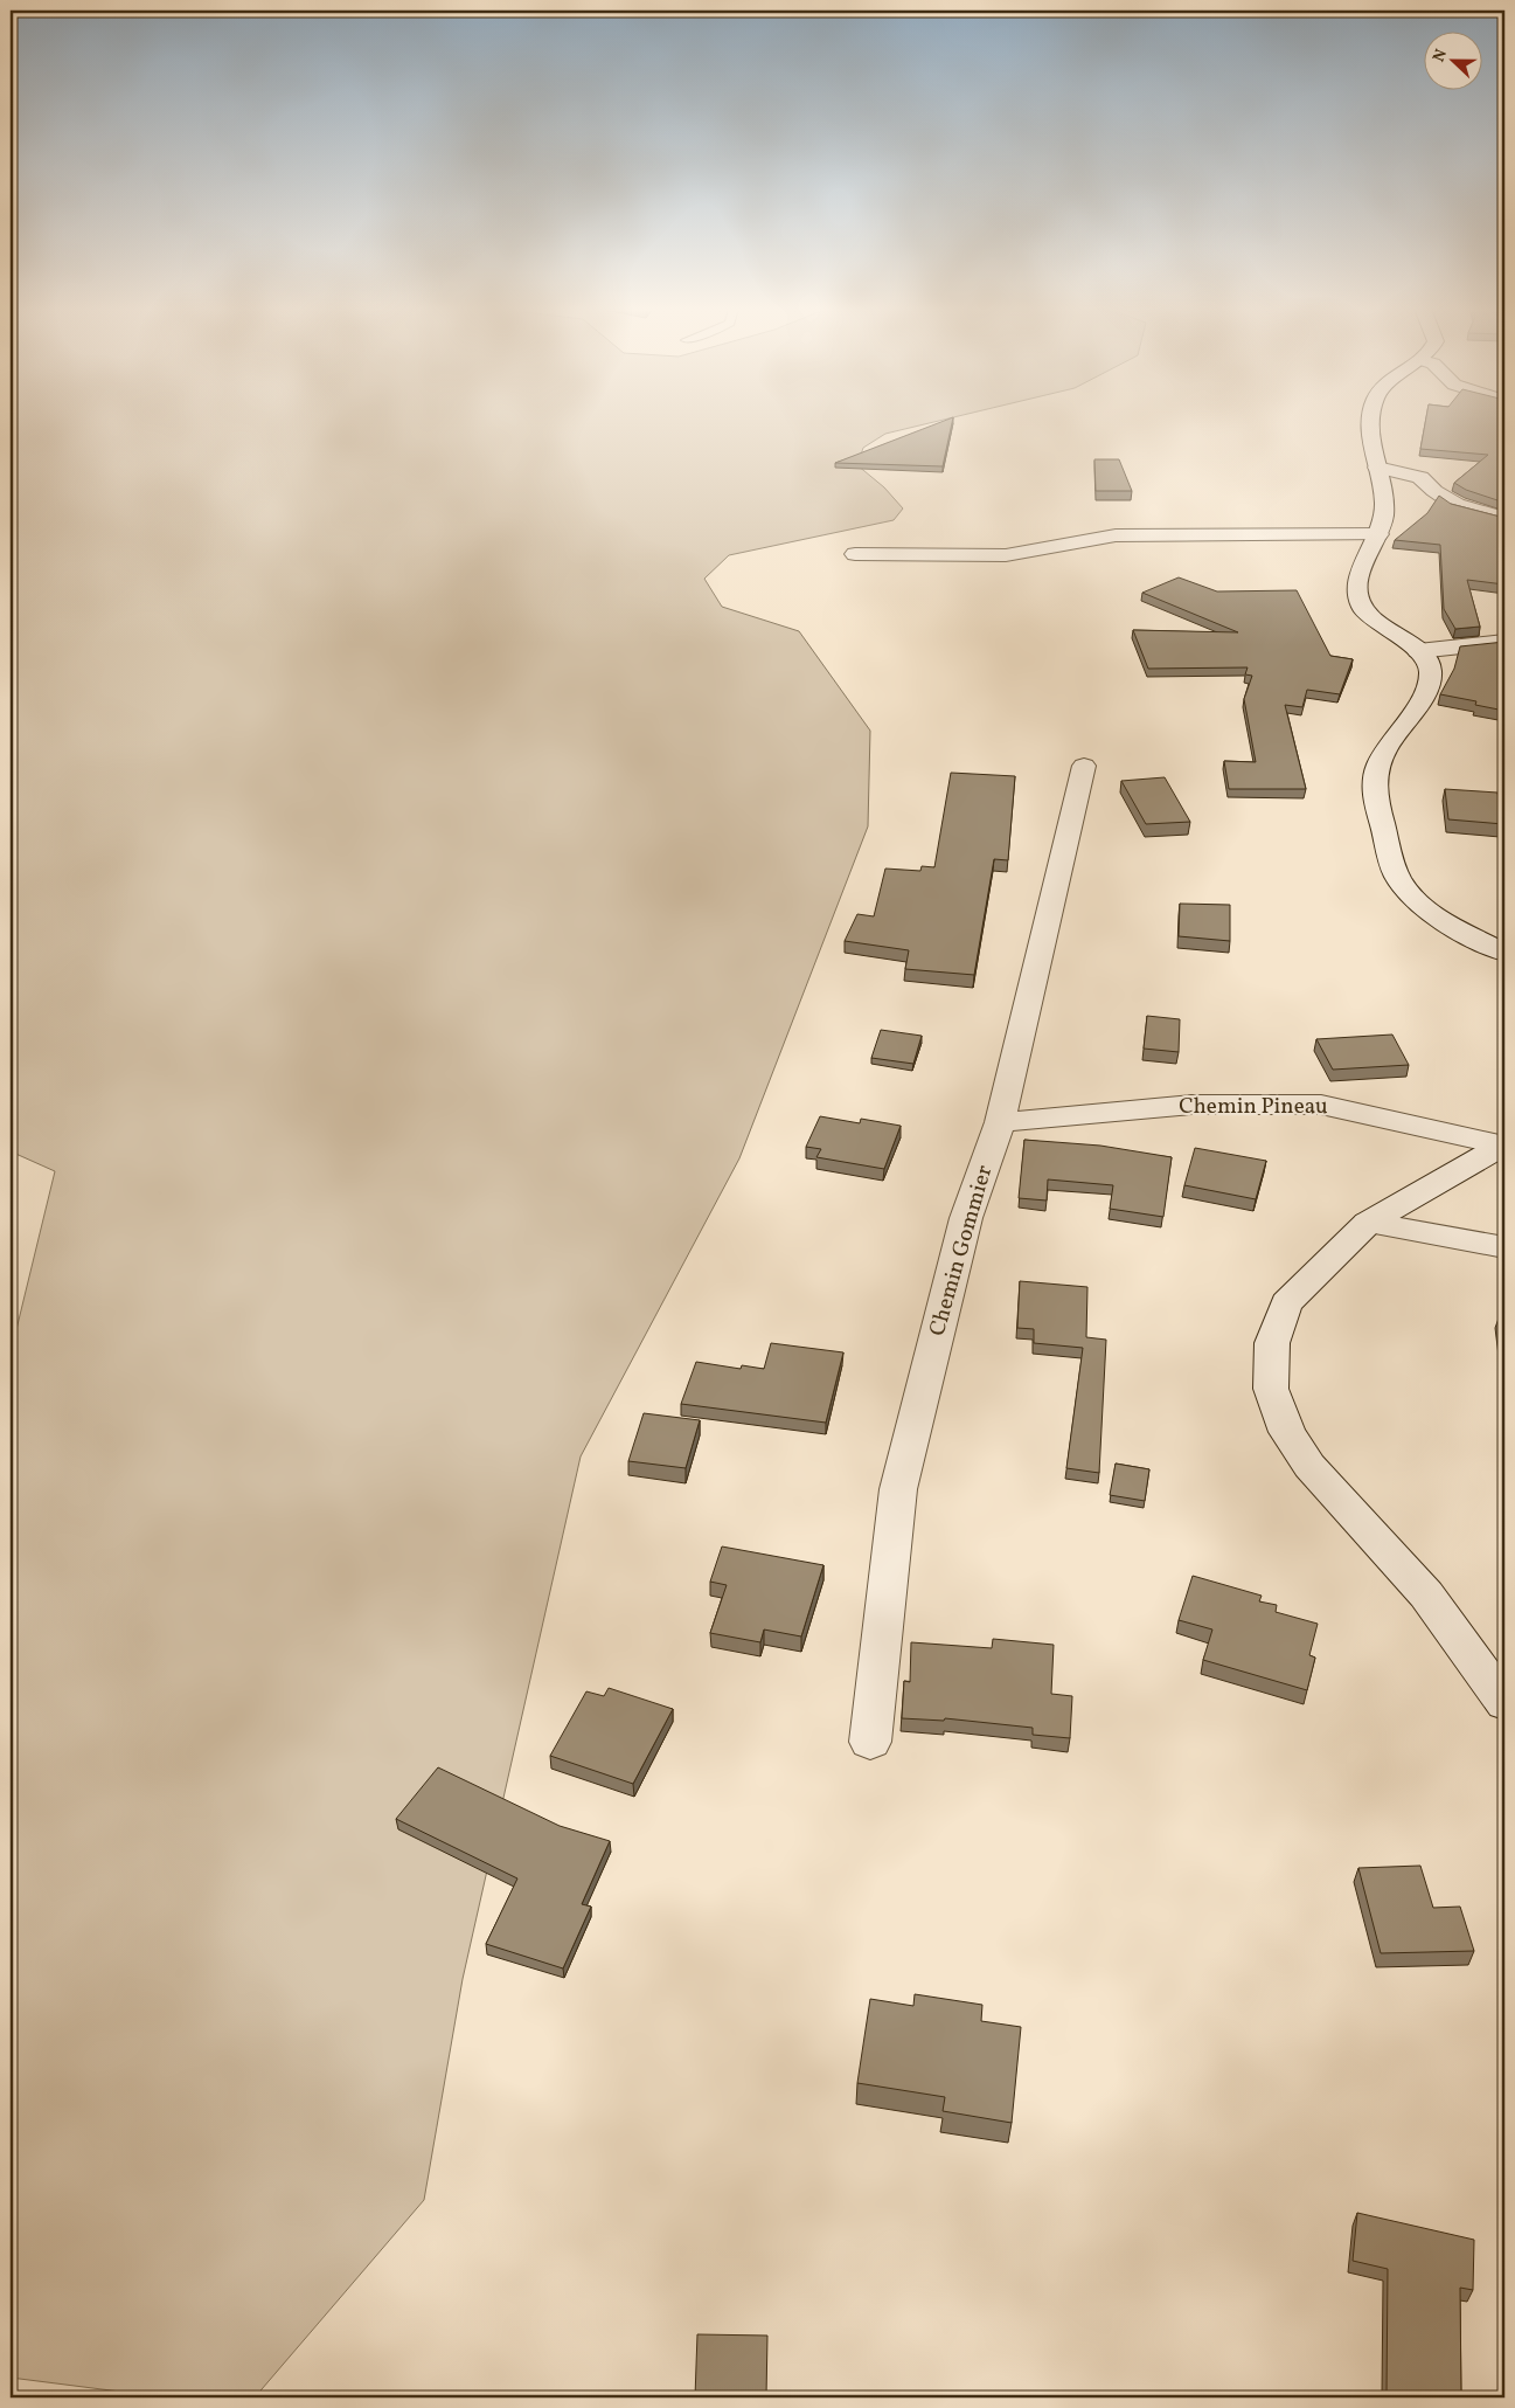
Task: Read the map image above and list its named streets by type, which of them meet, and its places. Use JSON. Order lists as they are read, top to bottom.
{
  "streets": {
    "street": ["Chemin Pineau", "Chemin Gommier"]
  },
  "crossings": [
    ["Chemin Pineau", "Chemin Gommier"]
  ],
  "north": "left"
}
